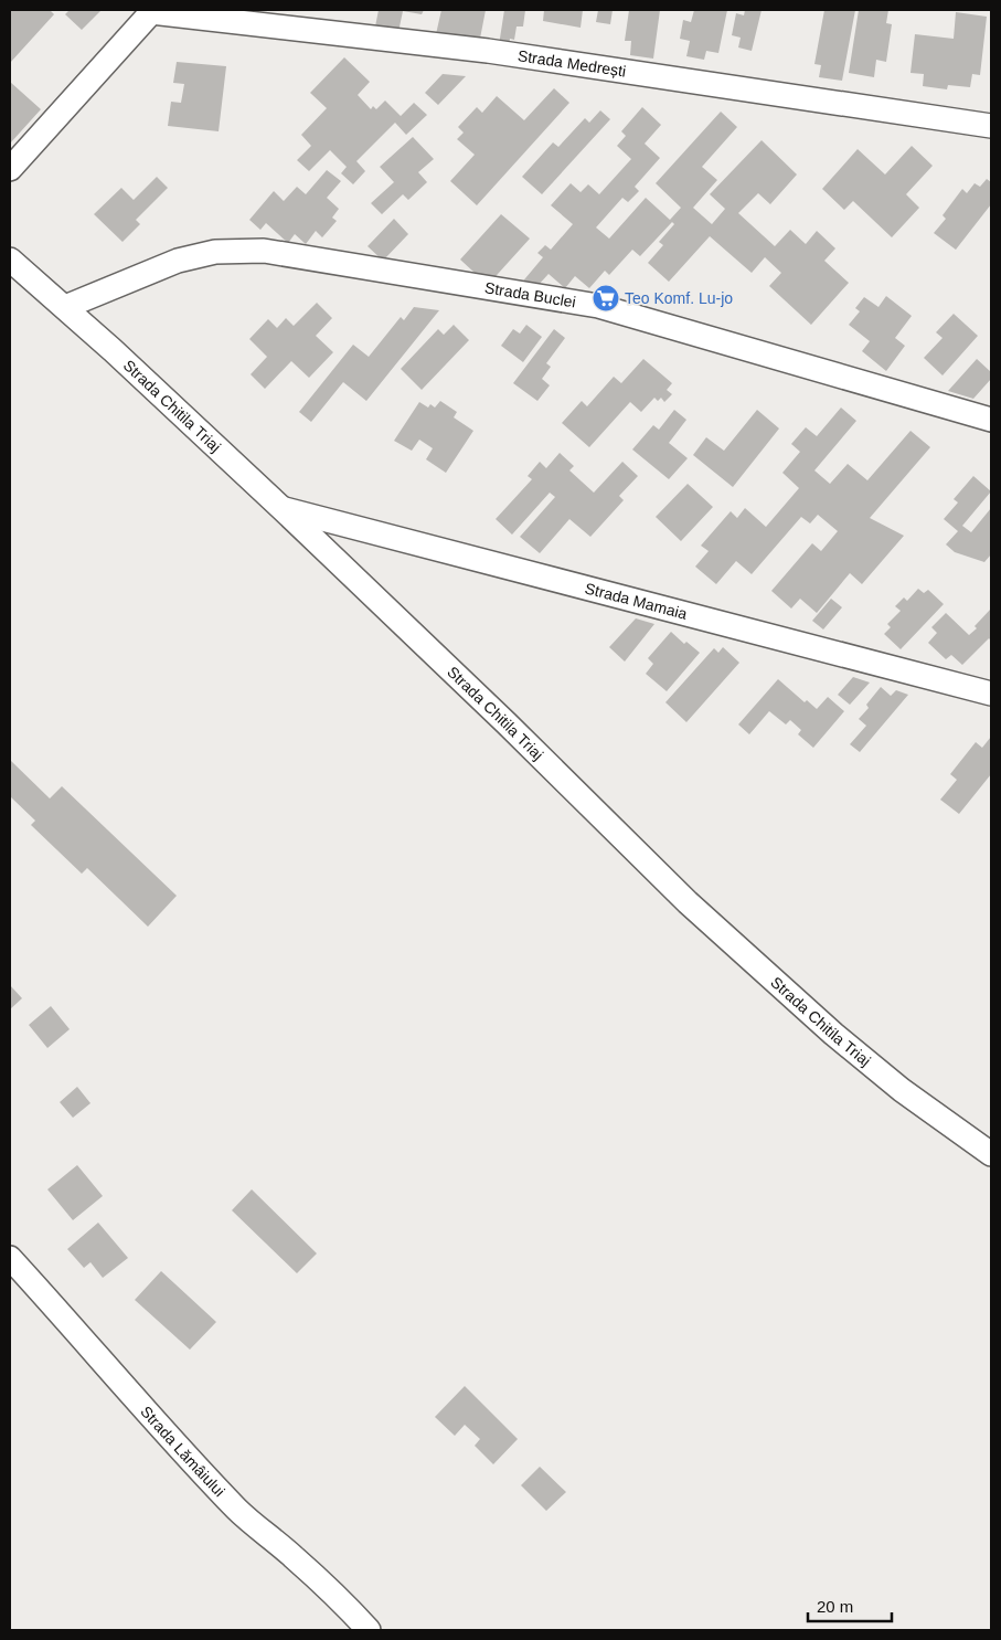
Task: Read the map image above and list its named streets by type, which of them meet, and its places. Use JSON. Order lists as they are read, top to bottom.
{
  "streets": {
    "street": [
      "Strada Medrești",
      "Strada Buclei",
      "Strada Chitila Triaj",
      "Strada Mamaia",
      "Strada Lămâiului"
    ]
  },
  "crossings": [
    ["Strada Buclei", "Strada Chitila Triaj"],
    ["Strada Chitila Triaj", "Strada Mamaia"]
  ],
  "places": {
    "supermarket": ["Teo Komf. Lu-jo"]
  },
  "scale_bar": "20 m"
}
